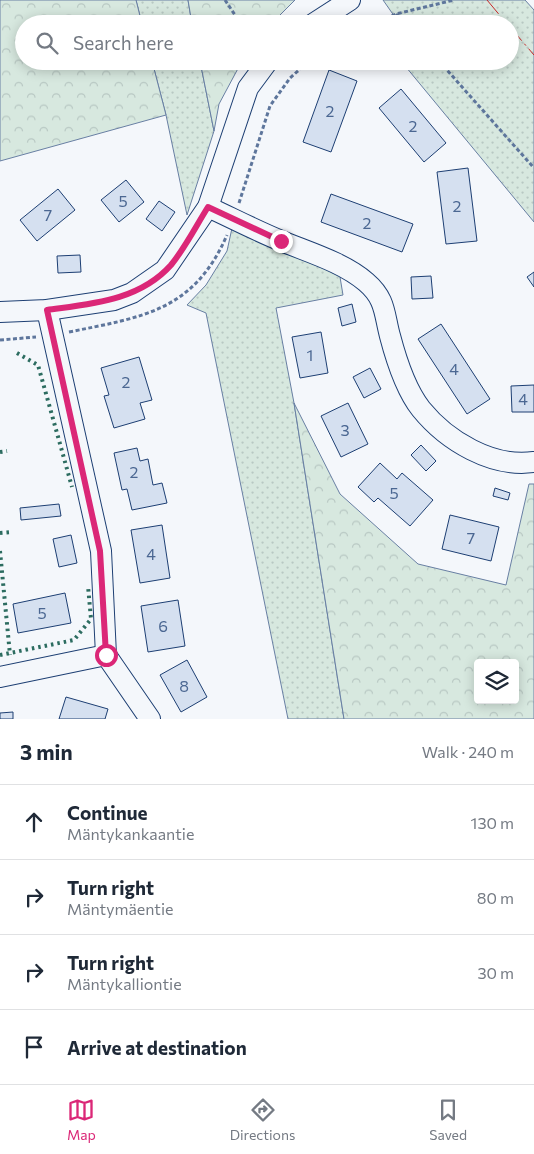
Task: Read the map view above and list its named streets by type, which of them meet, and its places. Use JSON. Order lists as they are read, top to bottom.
{
  "house_numbers": [
    "2",
    "2",
    "5",
    "2",
    "7",
    "2",
    "1",
    "4",
    "2",
    "4",
    "3",
    "2",
    "5",
    "7",
    "4",
    "5",
    "6",
    "8"
  ],
  "page": {
    "search": "Search here",
    "heading": ["3 min", "Walk · 240 m"],
    "list": [
      ["Continue", "Mäntykankaantie", "130 m"],
      ["Turn right", "Mäntymäentie", "80 m"],
      ["Turn right", "Mäntykalliontie", "30 m"],
      "Arrive at destination"
    ],
    "nav": ["Map", "Directions", "Saved"]
  }
}
